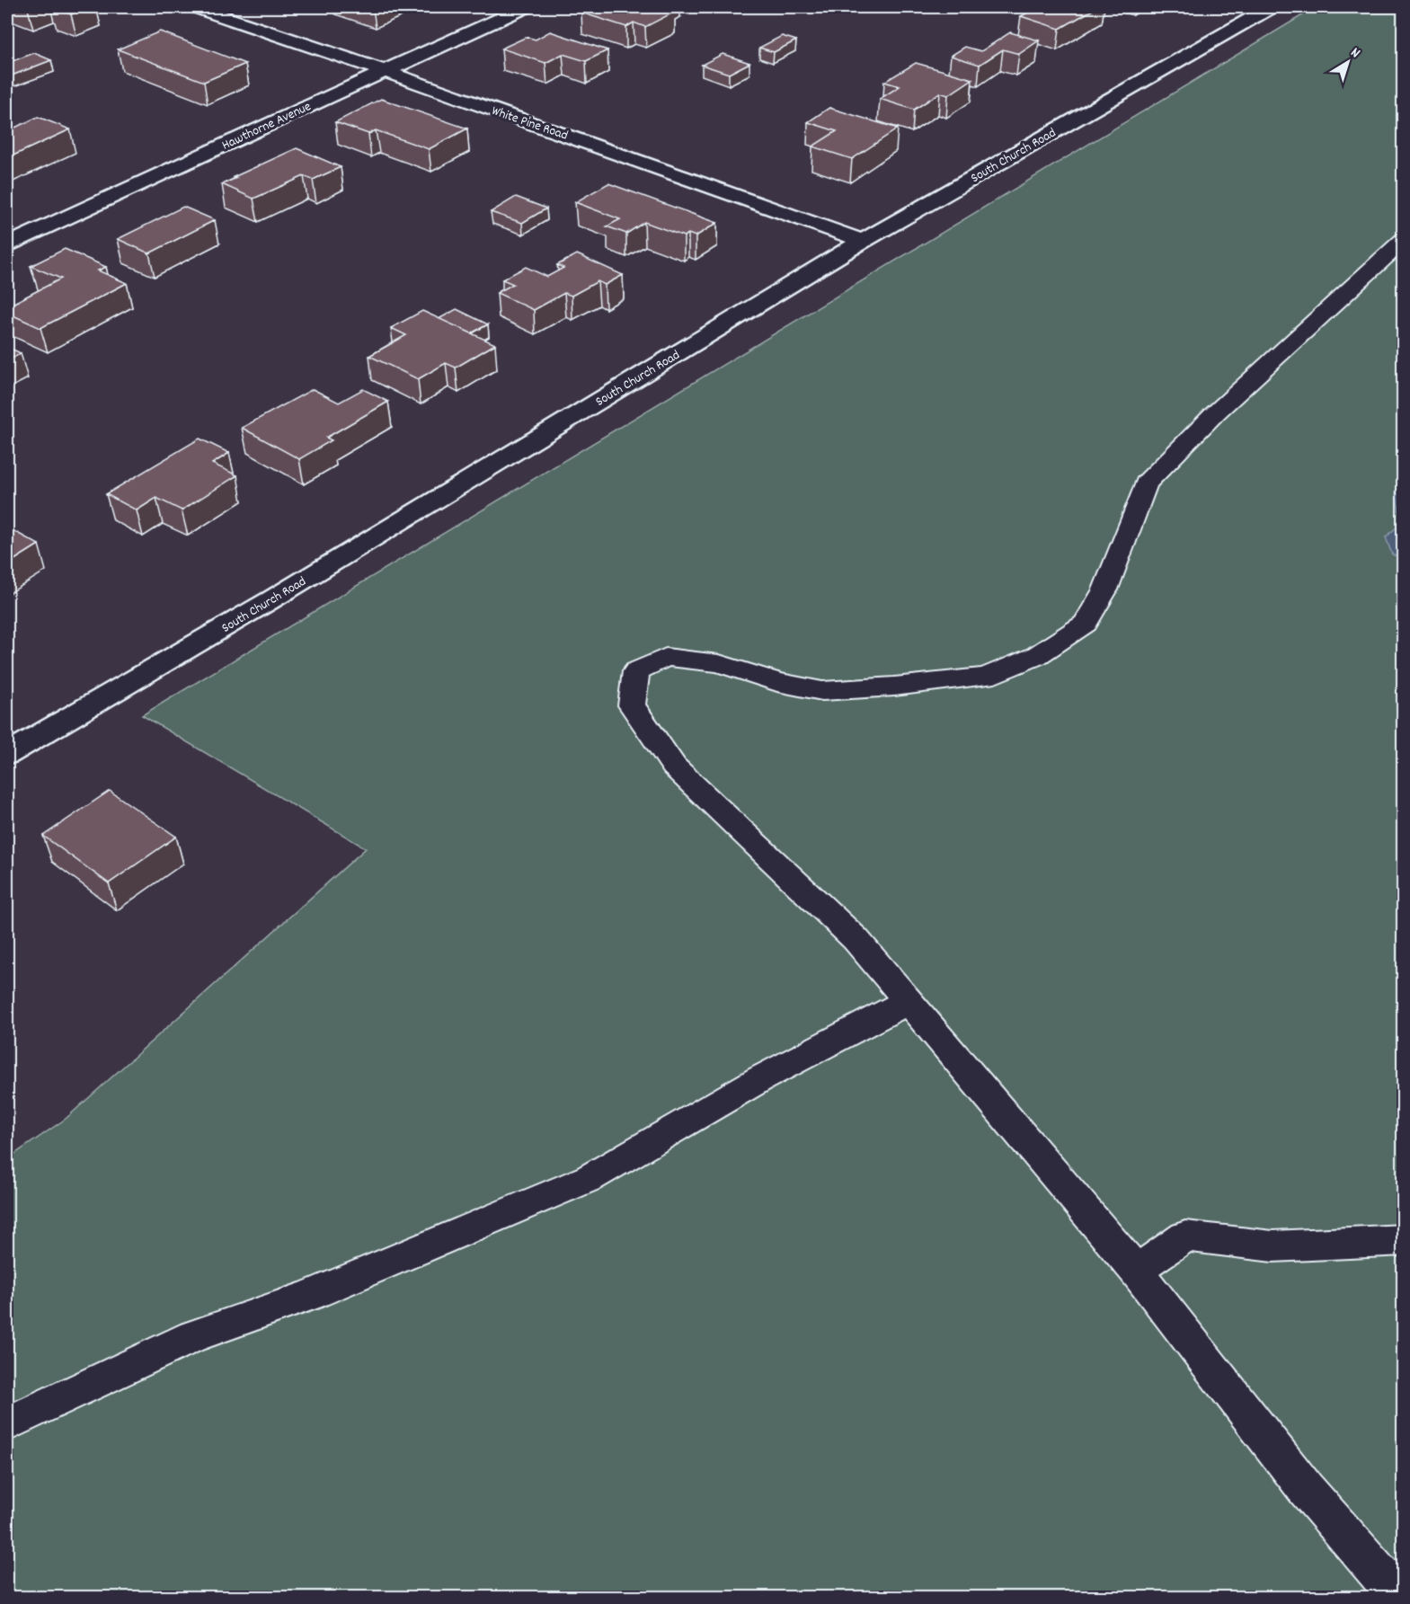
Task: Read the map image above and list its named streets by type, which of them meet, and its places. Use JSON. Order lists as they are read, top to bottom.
{
  "streets": {
    "street": ["White Pine Road", "Hawthorne Avenue", "South Church Road"]
  },
  "crossings": [
    ["White Pine Road", "Hawthorne Avenue"],
    ["White Pine Road", "South Church Road"]
  ],
  "north": "top right"
}
